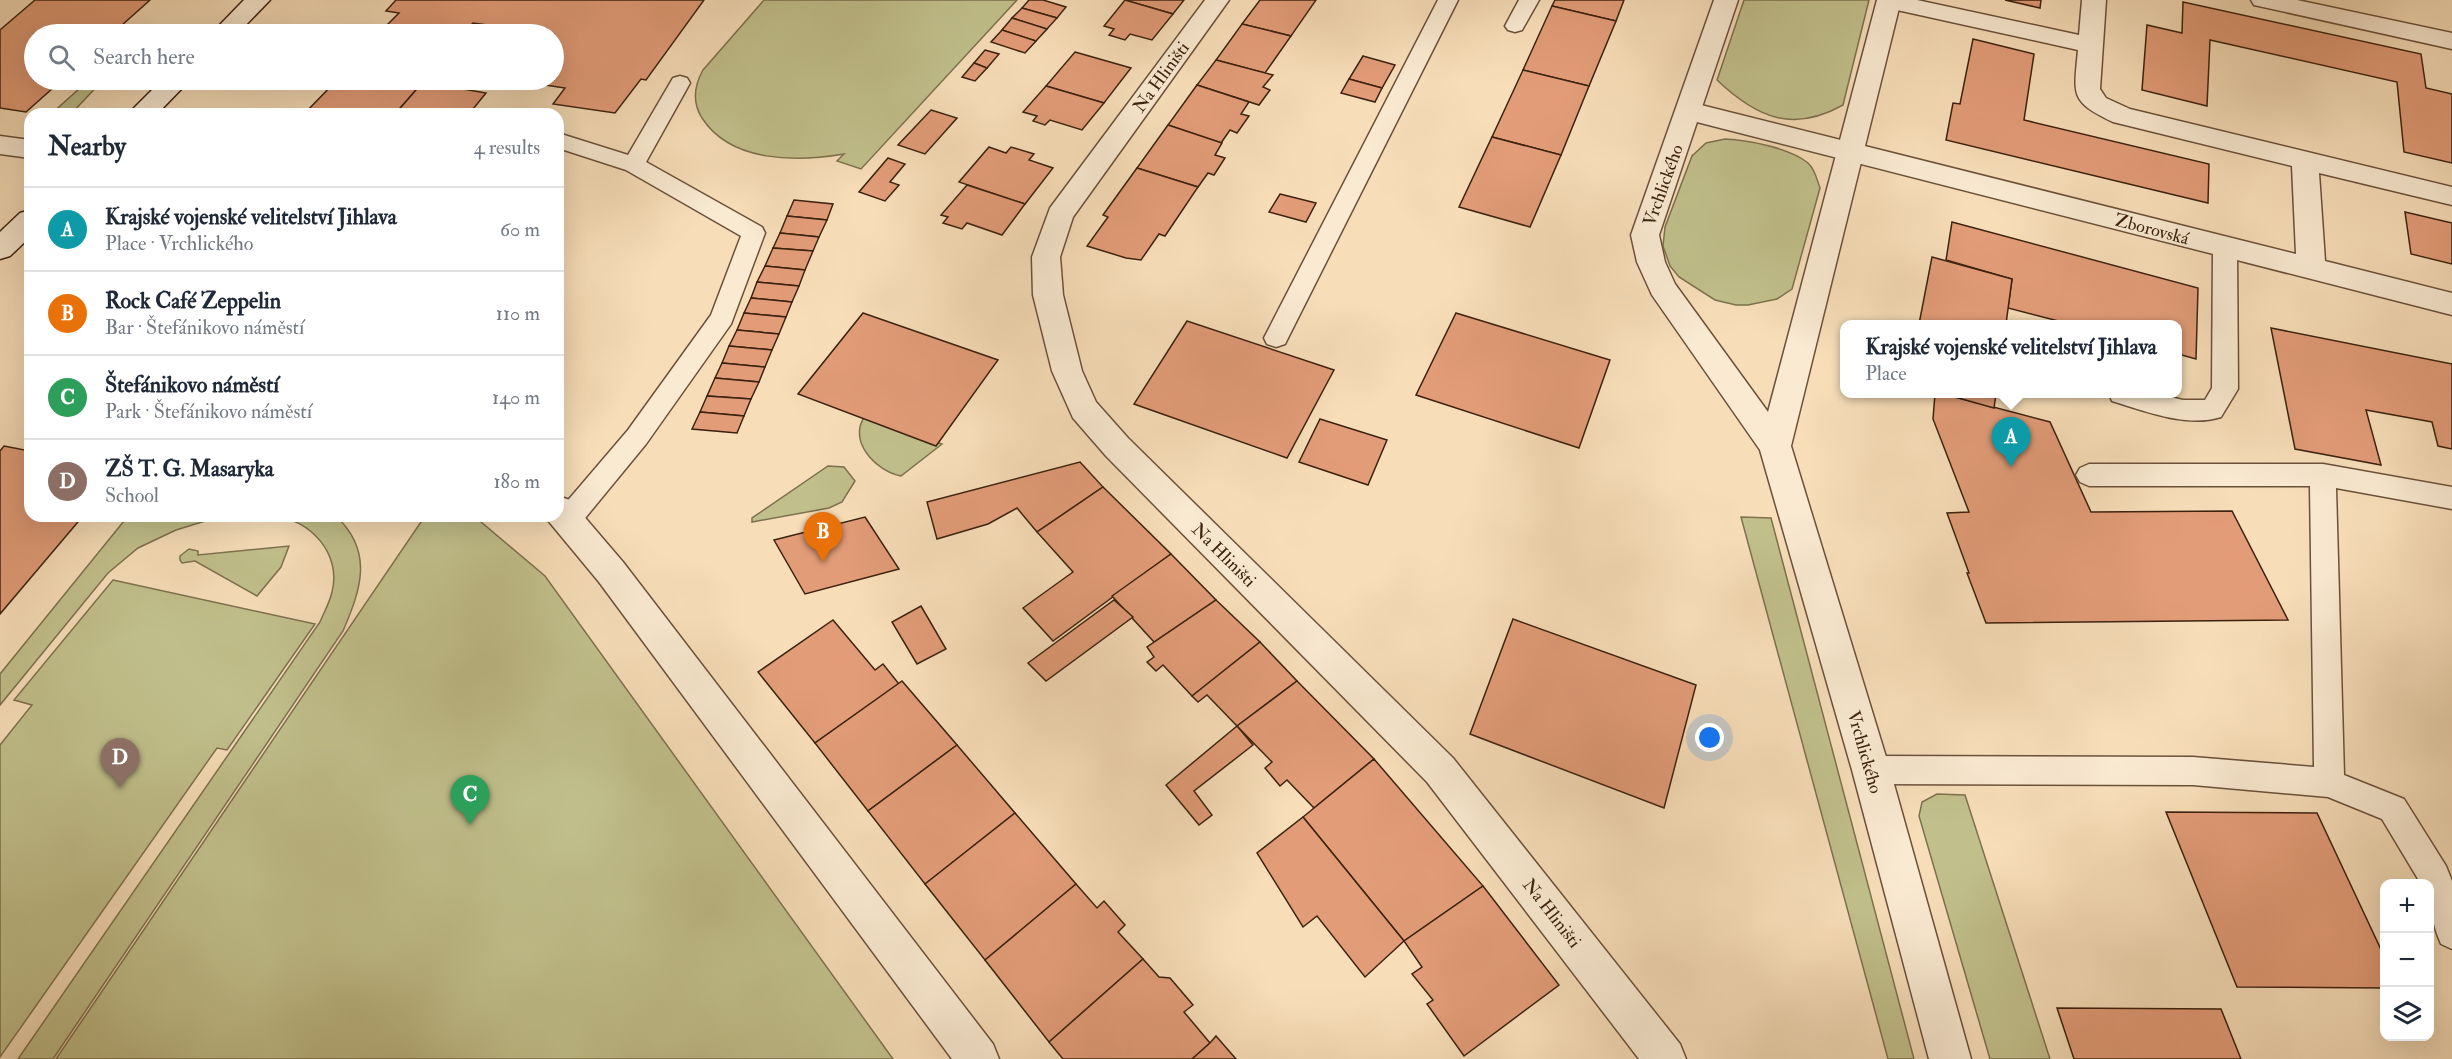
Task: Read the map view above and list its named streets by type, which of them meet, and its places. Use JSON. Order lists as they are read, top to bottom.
{
  "streets": {
    "street": ["Na Hliništi", "Vrchlického", "Zborovská"]
  },
  "crossings": [
    ["Vrchlického", "Zborovská"]
  ],
  "page": {
    "search": "Search here",
    "heading": ["Nearby", "4 results"],
    "list": [
      {
        "mark": "A",
        "name": "Krajské vojenské velitelství Jihlava",
        "note": "Place · Vrchlického",
        "value": "60 m"
      },
      {
        "mark": "B",
        "name": "Rock Café Zeppelin",
        "note": "Bar · Štefánikovo náměstí",
        "value": "110 m"
      },
      {
        "mark": "C",
        "name": "Štefánikovo náměstí",
        "note": "Park · Štefánikovo náměstí",
        "value": "140 m"
      },
      {
        "mark": "D",
        "name": "ZŠ T. G. Masaryka",
        "note": "School",
        "value": "180 m"
      }
    ],
    "popup": ["Krajské vojenské velitelství Jihlava", "Place"],
    "pins": [
      "A",
      "B",
      "D",
      "C"
    ],
    "map_buttons": ["+", "−"]
  }
}
